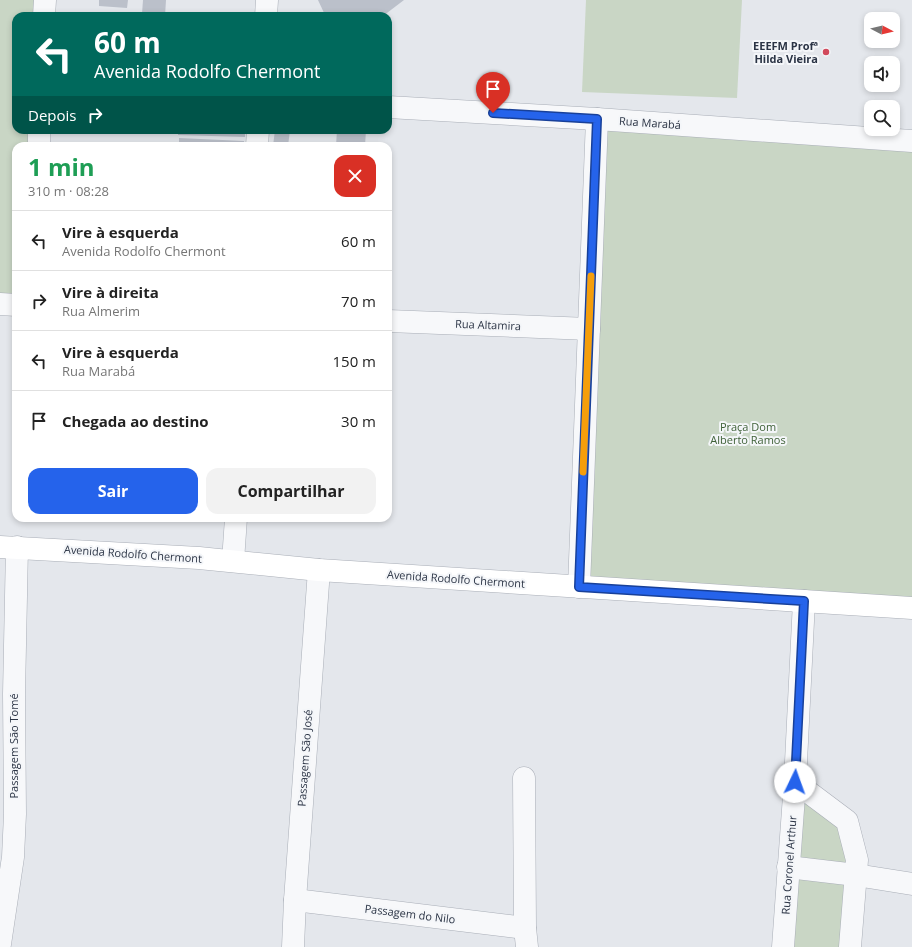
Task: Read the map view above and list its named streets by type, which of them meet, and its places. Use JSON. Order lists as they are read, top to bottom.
{
  "streets": {
    "main road": ["Avenida Rodolfo Chermont"],
    "street": [
      "Rua Marabá",
      "Rua Altamira",
      "Passagem São Tomé",
      "Passagem São José",
      "Rua Coronel Arthur",
      "Passagem do Nilo"
    ]
  },
  "crossings": [
    ["Avenida Rodolfo Chermont", "Passagem São Tomé"],
    ["Avenida Rodolfo Chermont", "Passagem São José"],
    ["Avenida Rodolfo Chermont", "Rua Coronel Arthur"],
    ["Passagem São José", "Passagem do Nilo"]
  ],
  "parks": ["Praça Dom Alberto Ramos"],
  "places": ["EEEFM Profª Hilda Vieira"],
  "north": "right",
  "page": {
    "turn": ["60 m", "Avenida Rodolfo Chermont"],
    "then": "Depois",
    "heading": ["1 min", "310 m · 08:28"],
    "list": [
      {
        "name": "Vire à esquerda",
        "note": "Avenida Rodolfo Chermont",
        "value": "60 m"
      },
      {
        "name": "Vire à direita",
        "note": "Rua Almerim",
        "value": "70 m"
      },
      {
        "name": "Vire à esquerda",
        "note": "Rua Marabá",
        "value": "150 m"
      },
      {
        "name": "Chegada ao destino",
        "value": "30 m"
      }
    ],
    "buttons": ["Sair", "Compartilhar"]
  }
}
